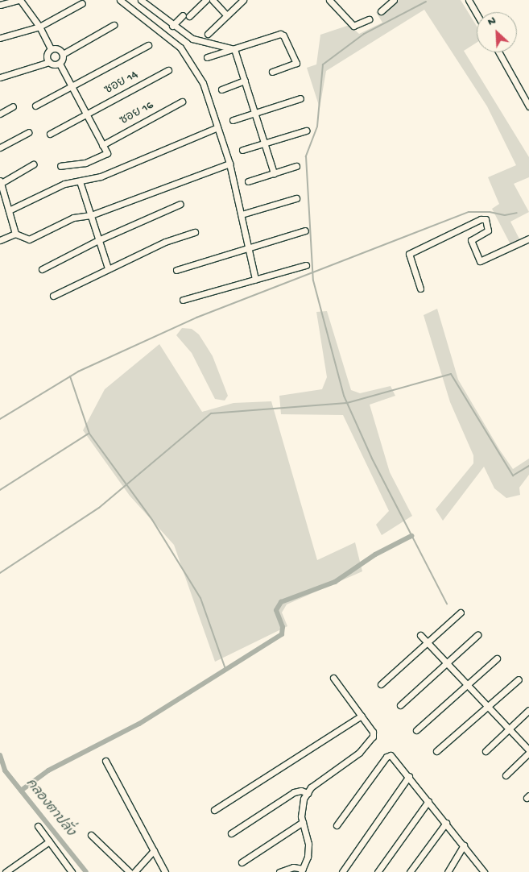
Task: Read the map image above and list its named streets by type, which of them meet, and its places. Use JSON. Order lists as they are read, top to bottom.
{
  "streets": {
    "street": ["ซอย 14", "ซอย 16"]
  },
  "water": ["คลองตาปลั่ง"],
  "north": "top left"
}
